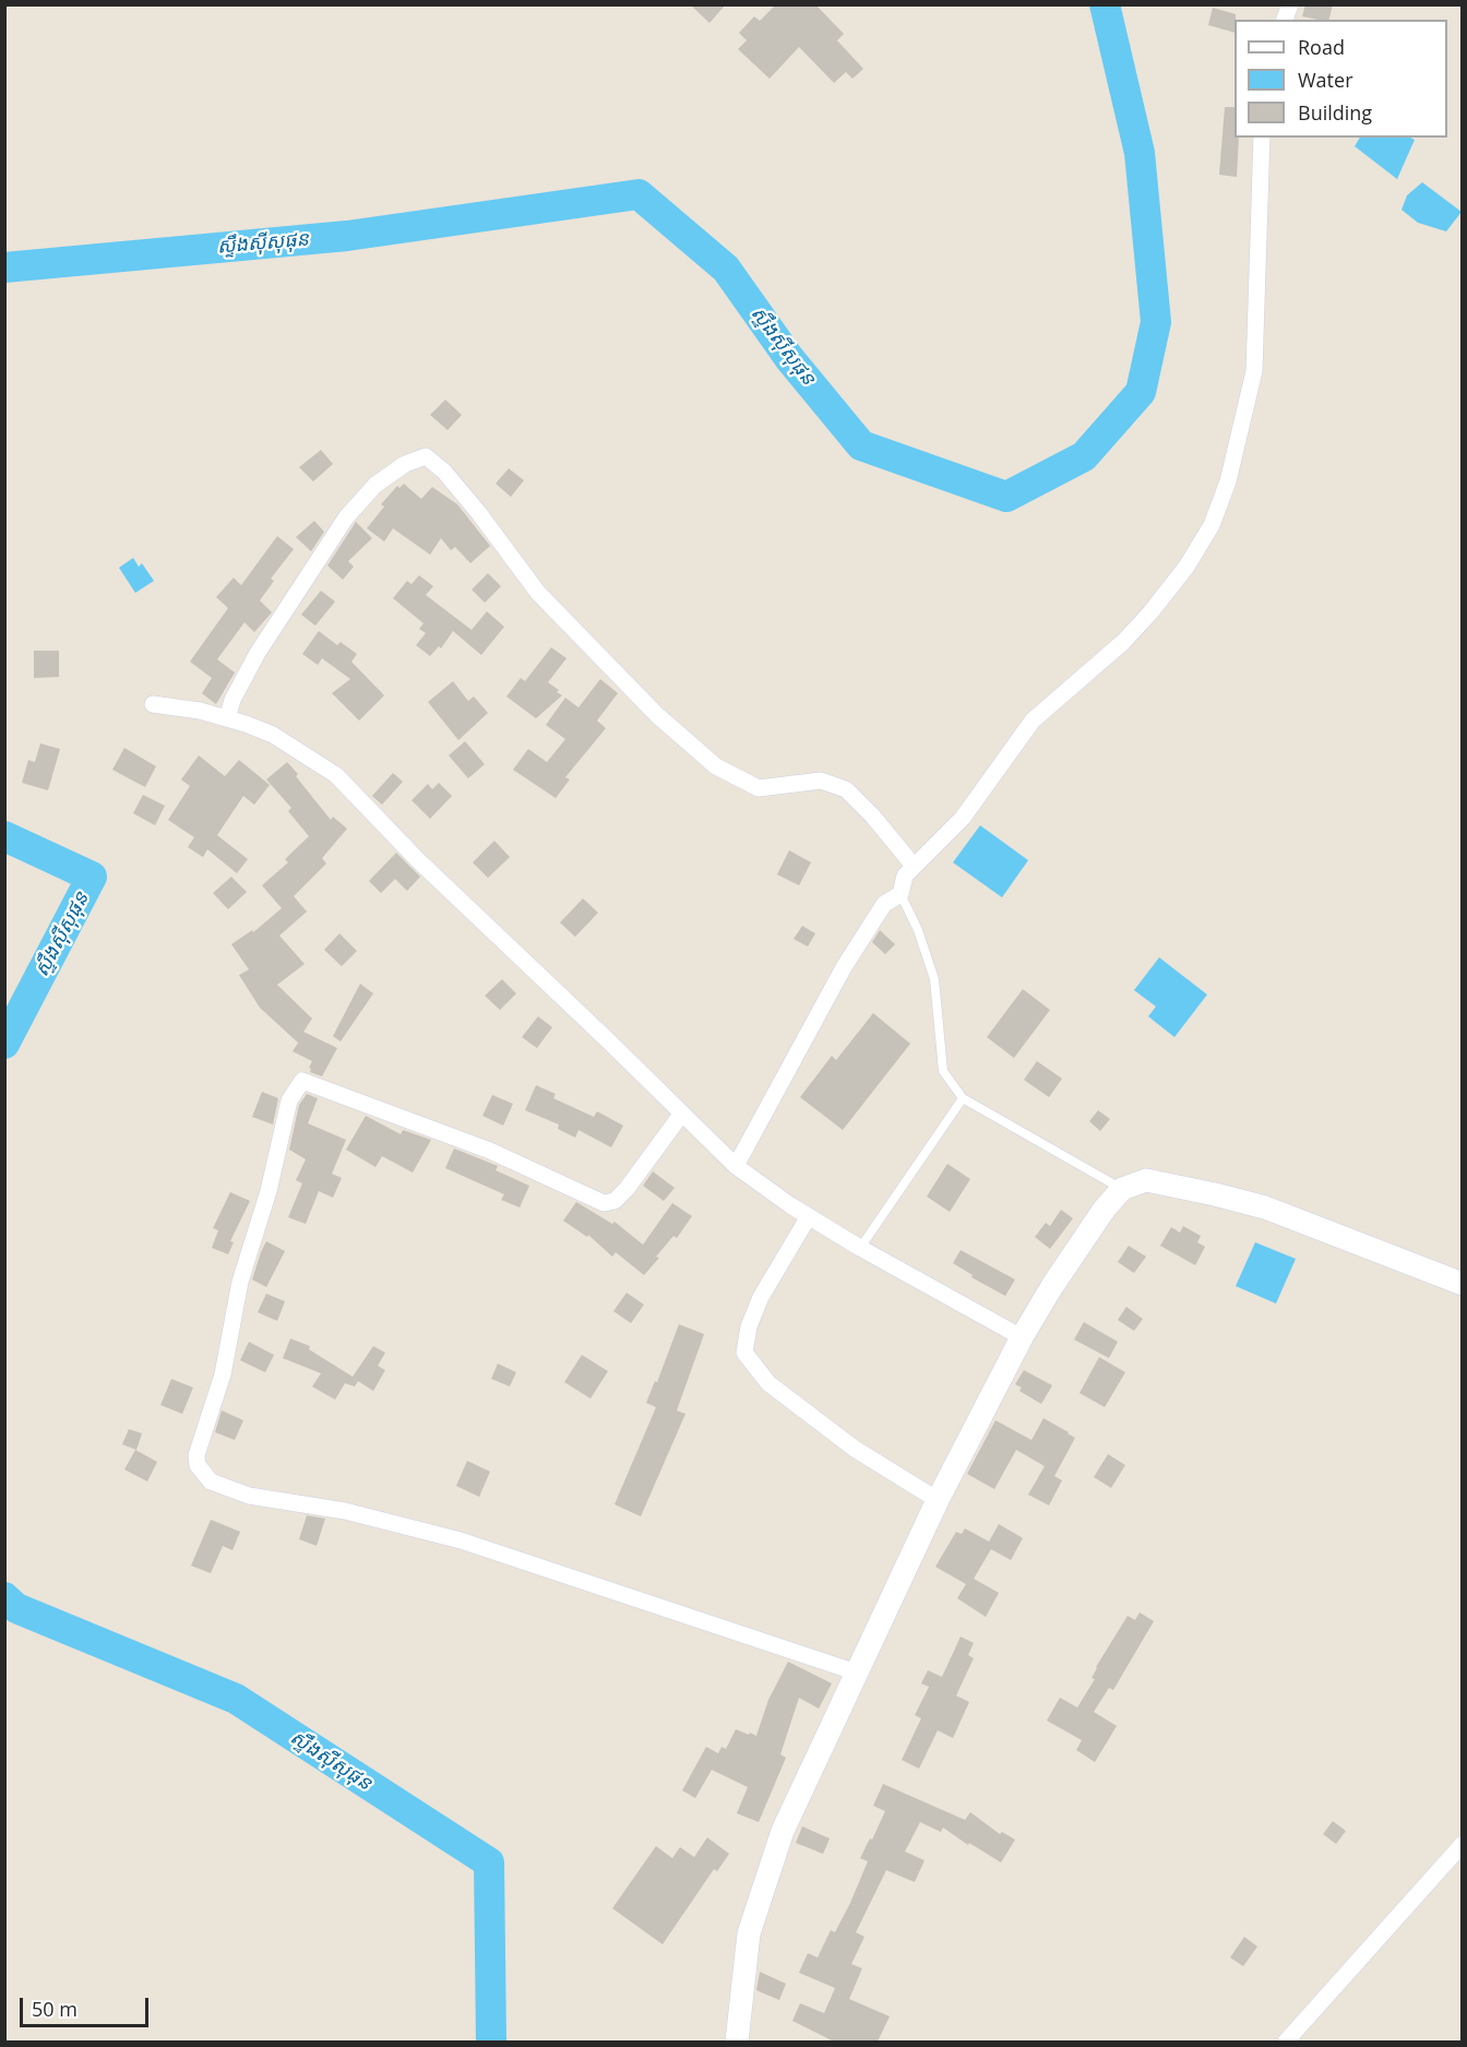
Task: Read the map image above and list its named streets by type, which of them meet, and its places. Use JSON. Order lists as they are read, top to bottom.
{
  "water": ["ស្ទឹងស៊ីសុផុន"],
  "legend": ["Road", "Water", "Building"],
  "scale_bar": "50 m"
}
